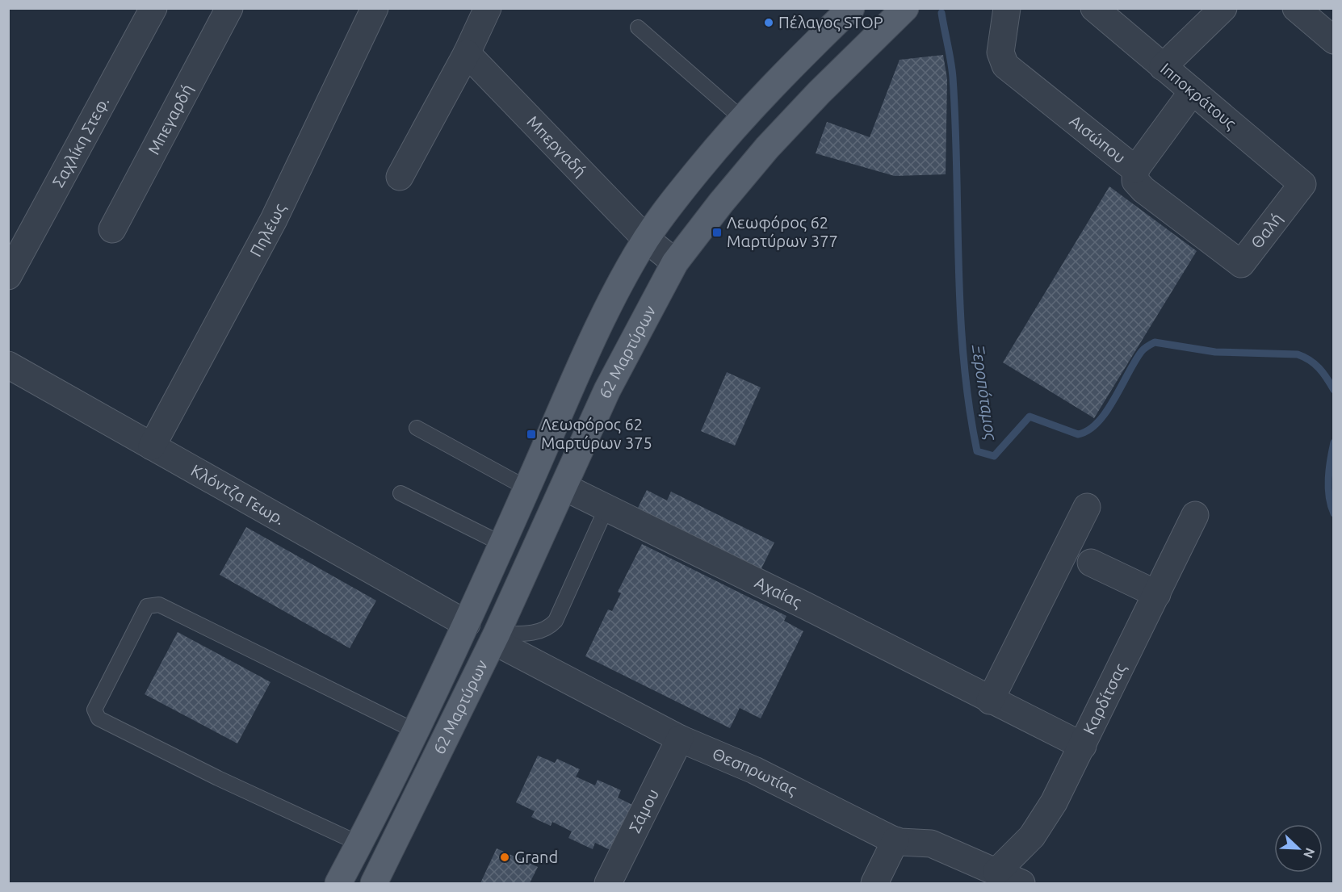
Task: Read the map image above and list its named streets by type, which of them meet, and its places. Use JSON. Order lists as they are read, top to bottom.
{
  "streets": {
    "main road": ["62 Μαρτύρων"],
    "street": [
      "Ιπποκράτους",
      "Μπεγαρδή",
      "Αισώπου",
      "Σαχλίκη Στεφ.",
      "Μπεργαδή",
      "Πηλέως",
      "Θαλή",
      "Κλόντζα Γεωρ.",
      "Αχαίας",
      "Καρδίτσας",
      "Θεσπρωτίας",
      "Σάμου"
    ]
  },
  "crossings": [
    ["Ιπποκράτους", "Θαλή"],
    ["Αισώπου", "Θαλή"],
    ["Μπεργαδή", "62 Μαρτύρων"],
    ["Πηλέως", "Κλόντζα Γεωρ."],
    ["62 Μαρτύρων", "Κλόντζα Γεωρ."],
    ["62 Μαρτύρων", "Αχαίας"],
    ["62 Μαρτύρων", "Θεσπρωτίας"],
    ["Αχαίας", "Καρδίτσας"],
    ["Καρδίτσας", "Θεσπρωτίας"],
    ["Θεσπρωτίας", "Σάμου"]
  ],
  "water": ["Ξεροπόταμος"],
  "places": {
    "other": ["Πέλαγος STOP", "Grand"],
    "transit": ["Λεωφόρος 62 Μαρτύρων 377", "Λεωφόρος 62 Μαρτύρων 375"]
  },
  "north": "bottom right"
}
